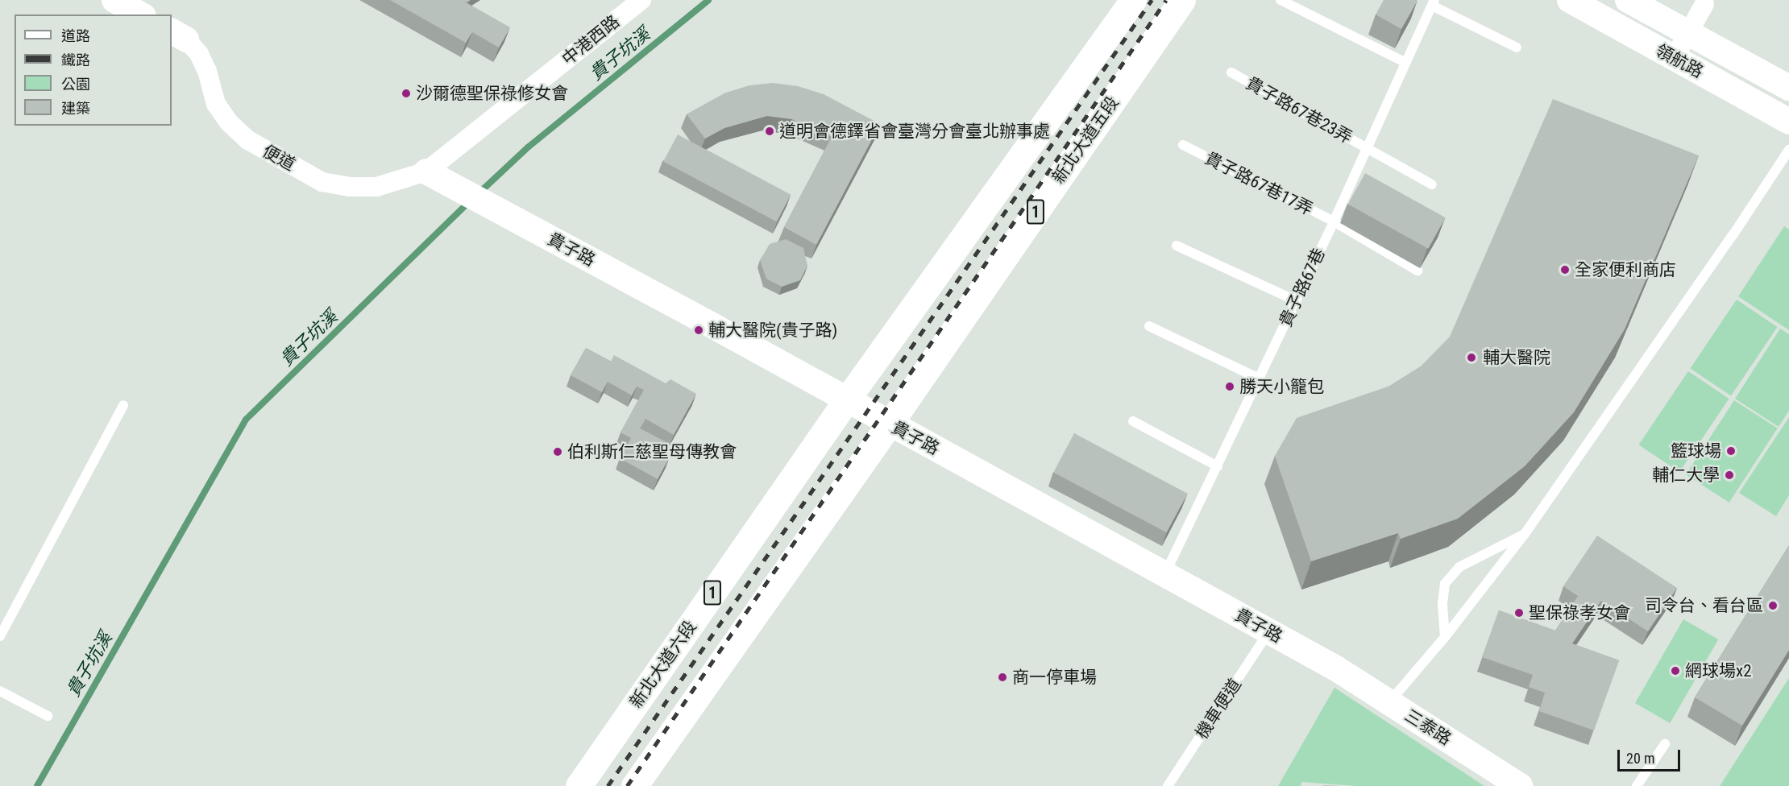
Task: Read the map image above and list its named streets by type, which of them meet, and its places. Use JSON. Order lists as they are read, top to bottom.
{
  "streets": {
    "main road": ["新北大道五段", "1", "新北大道六段"],
    "street": [
      "中港西路",
      "領航路",
      "便道",
      "貴子路",
      "三泰路"
    ],
    "lane": [
      "貴子路67巷23弄",
      "貴子路67巷17弄",
      "貴子路67巷",
      "機車便道"
    ]
  },
  "crossings": [
    ["中港西路", "便道"],
    ["中港西路", "貴子路"],
    ["貴子路67巷23弄", "貴子路67巷"],
    ["新北大道五段", "1"],
    ["新北大道五段", "貴子路"],
    ["便道", "貴子路"],
    ["貴子路67巷17弄", "貴子路67巷"],
    ["1", "貴子路"],
    ["1", "新北大道六段"],
    ["貴子路", "貴子路67巷"],
    ["貴子路", "新北大道六段"],
    ["貴子路", "機車便道"],
    ["貴子路", "三泰路"]
  ],
  "water": ["貴子坑溪"],
  "places": [
    "沙爾德聖保祿修女會",
    "道明會德鐸省會臺灣分會臺北辦事處",
    "全家便利商店",
    "輔大醫院(貴子路)",
    "輔大醫院",
    "勝天小籠包",
    "籃球場",
    "伯利斯仁慈聖母傳教會",
    "輔仁大學",
    "司令台、看台區",
    "聖保祿孝女會",
    "網球場x2",
    "商一停車場"
  ],
  "legend": [
    "道路",
    "鐵路",
    "公園",
    "建築"
  ],
  "scale_bar": "20 m"
}
